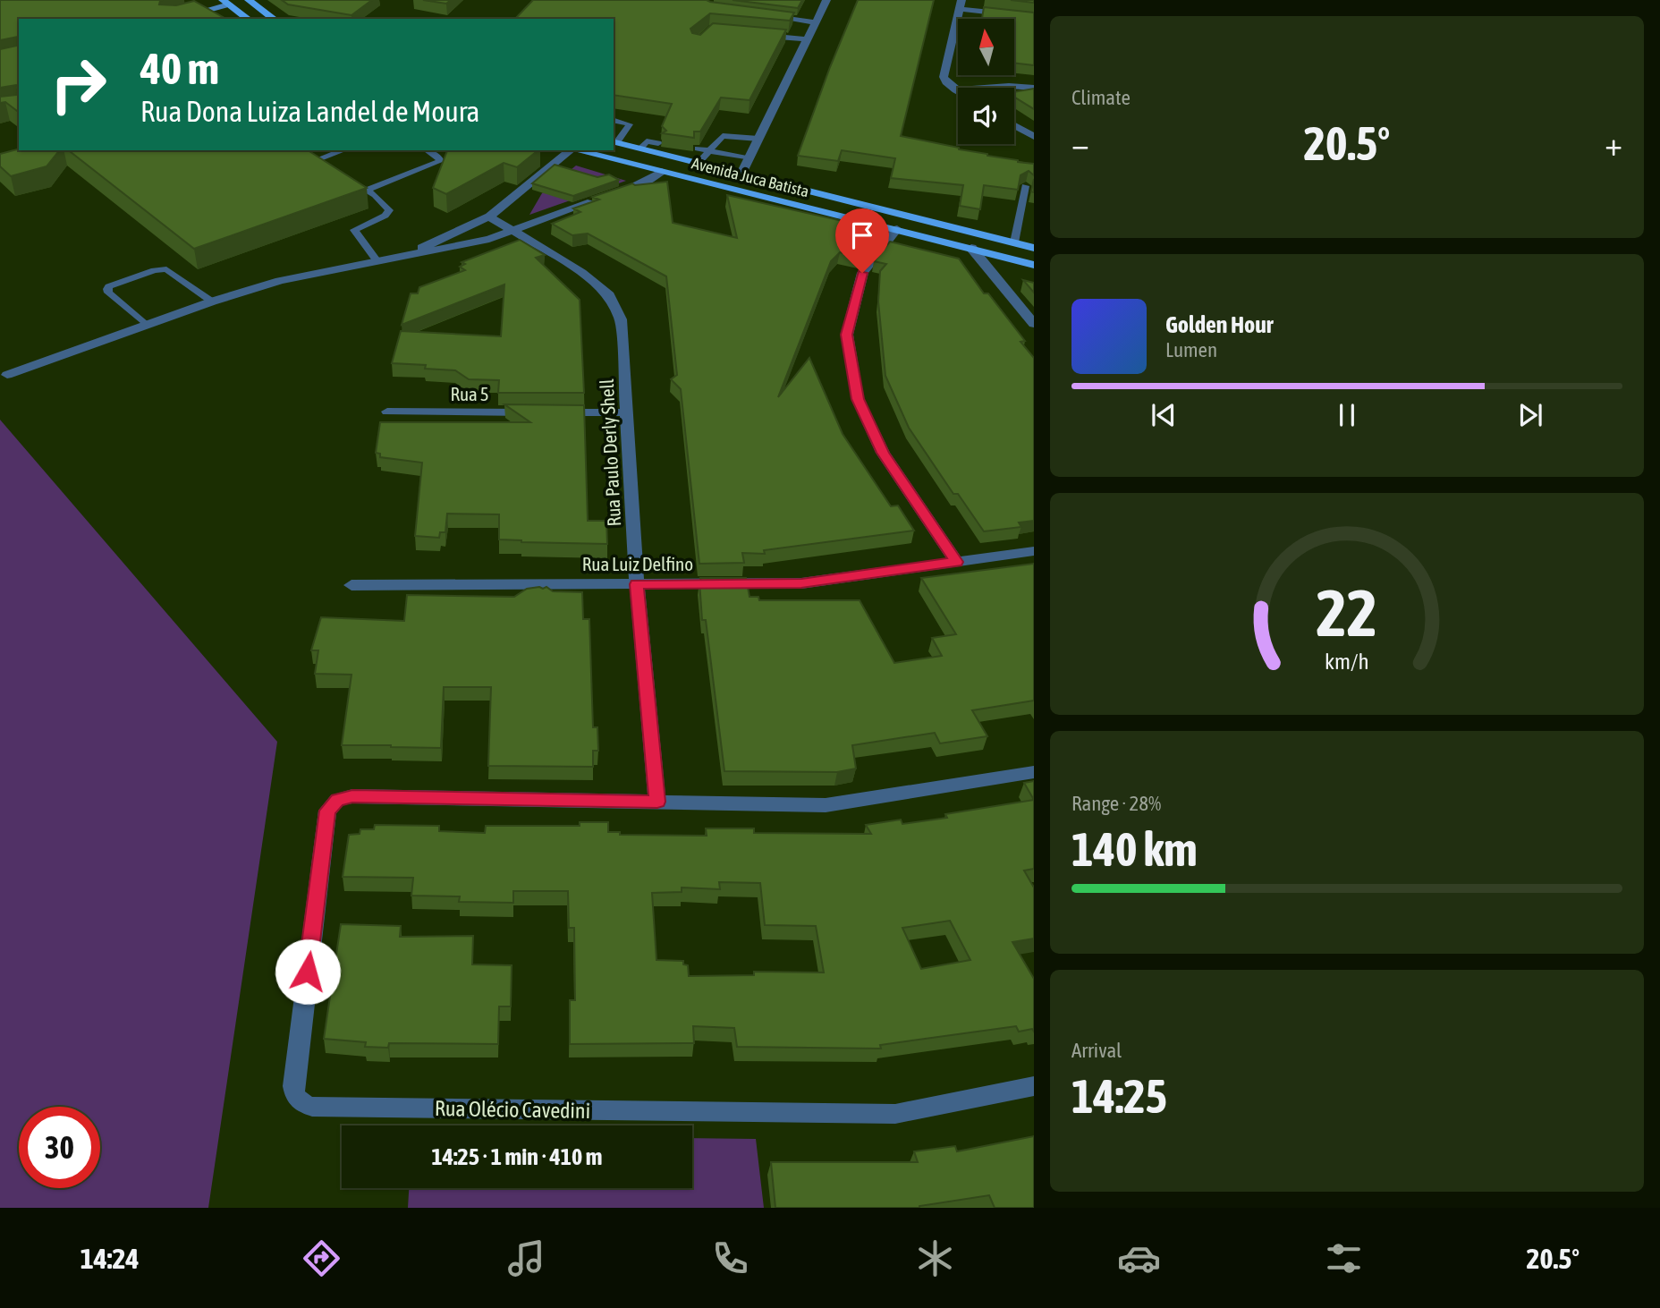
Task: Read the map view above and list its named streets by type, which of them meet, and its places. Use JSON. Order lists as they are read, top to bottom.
{
  "streets": {
    "main road": ["Avenida Juca Batista"],
    "street": [
      "Rua 5",
      "Rua Paulo Derly Shell",
      "Rua Luiz Delfino",
      "Rua Olécio Cavedini"
    ]
  },
  "crossings": [
    ["Rua 5", "Rua Paulo Derly Shell"],
    ["Rua Paulo Derly Shell", "Rua Luiz Delfino"],
    ["Rua Paulo Derly Shell", "Rua Olécio Cavedini"]
  ],
  "north": "top",
  "page": {
    "tile": [
      "Climate",
      ["Range · 28%", "140 km"],
      ["Arrival", "14:25"]
    ],
    "turn": ["40 m", "Rua Dona Luiza Landel de Moura"],
    "heat": ["−", "20.5°", "+"],
    "song": ["Golden Hour", "Lumen"],
    "limit": "30",
    "trip": "14:25 · 1 min · 410 m",
    "tabs": ["14:24", "20.5°"],
    "gauge": ["22", "km/h"]
  }
}
